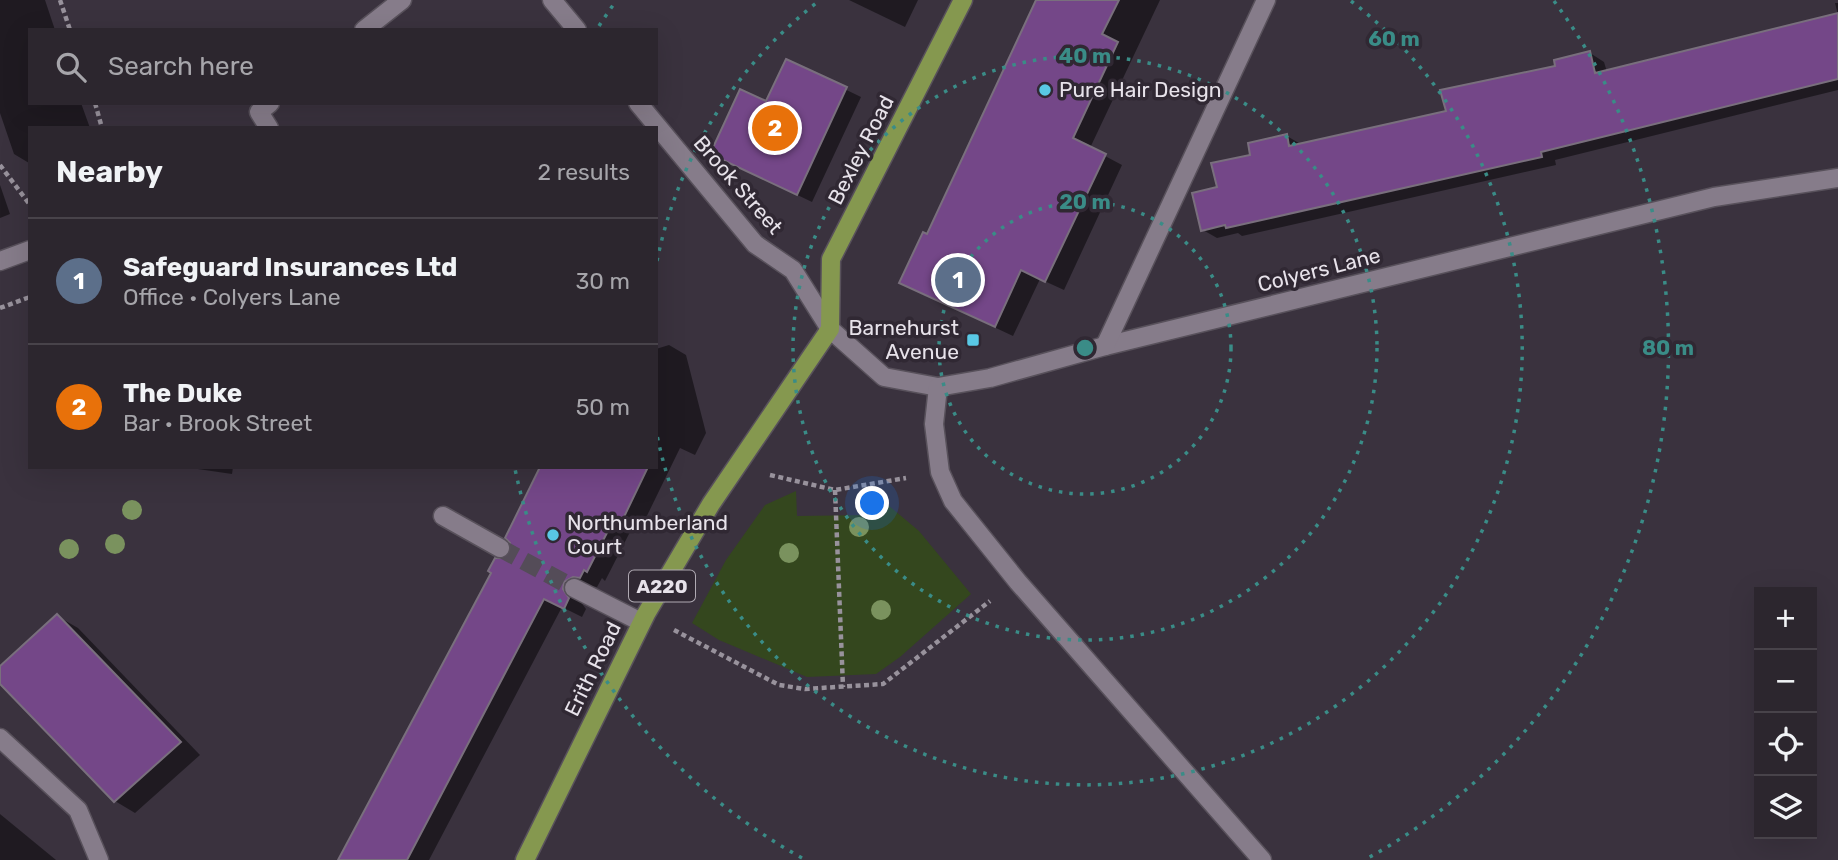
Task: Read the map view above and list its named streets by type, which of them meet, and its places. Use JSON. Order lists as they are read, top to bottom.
{
  "streets": {
    "main road": ["Bexley Road", "A220", "Erith Road"],
    "street": ["Brook Street", "Colyers Lane"]
  },
  "crossings": [
    ["Bexley Road", "Brook Street"],
    ["Bexley Road", "Colyers Lane"],
    ["Bexley Road", "Erith Road"],
    ["Brook Street", "Colyers Lane"],
    ["Brook Street", "Erith Road"],
    ["Colyers Lane", "Erith Road"]
  ],
  "places": {
    "other": ["Pure Hair Design", "Northumberland Court"],
    "transit": ["Barnehurst Avenue"]
  },
  "page": {
    "search": "Search here",
    "pins": ["2", "1"],
    "heading": ["Nearby", "2 results"],
    "list": [
      {
        "mark": "1",
        "name": "Safeguard Insurances Ltd",
        "note": "Office · Colyers Lane",
        "value": "30 m"
      },
      {
        "mark": "2",
        "name": "The Duke",
        "note": "Bar · Brook Street",
        "value": "50 m"
      }
    ],
    "map_buttons": ["+", "−"]
  },
  "rings": [
    "60 m",
    "40 m",
    "20 m",
    "80 m"
  ]
}
